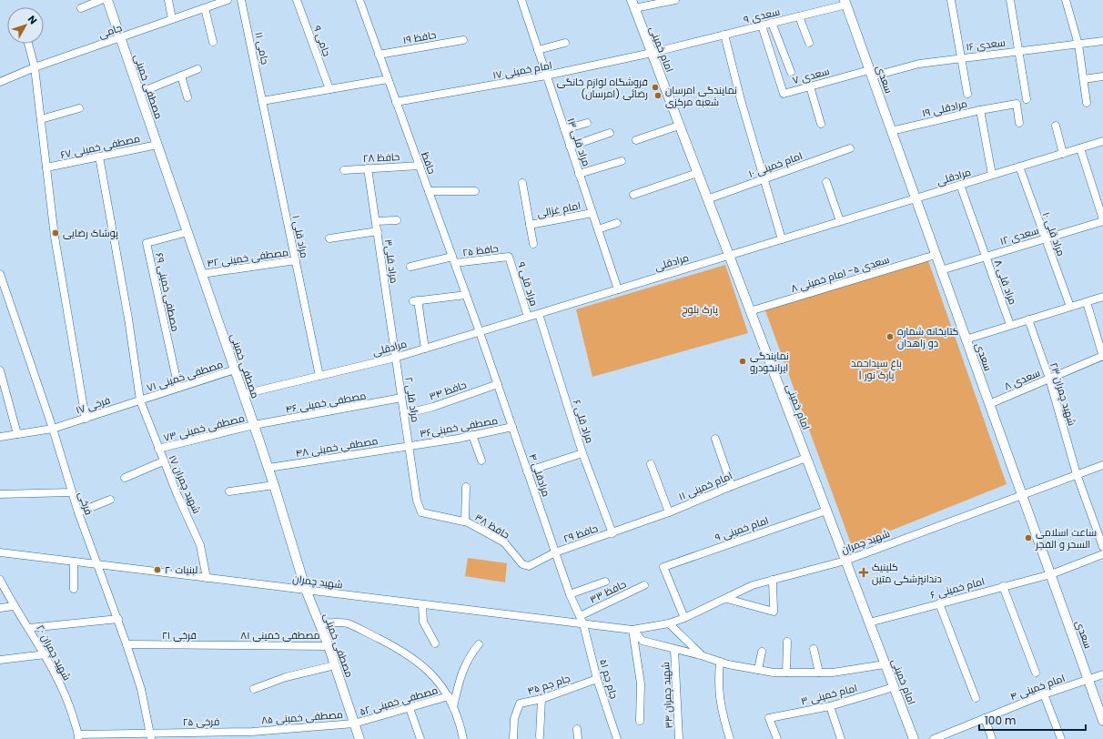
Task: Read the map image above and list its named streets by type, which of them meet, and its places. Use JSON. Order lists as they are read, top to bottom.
{
  "streets": {
    "main road": ["امام خمینی", "سعدی", "مصطفی خمینی"],
    "street": [
      "سعدی ۹",
      "جامی",
      "حافظ ۱۹",
      "جامی ۹",
      "سعدی ۱۶",
      "جامی ۱۱",
      "امام خمینی ۱۷",
      "سعدی ۷",
      "مرادقلی ۱۹",
      "مراد قلی ۱۳",
      "مصطفی خمینی ۶۷",
      "حافظ ۲۸",
      "حافظ",
      "امام خمینی ۱۰",
      "مرادقلی",
      "امام غزالی",
      "مراد قلی ۱۰",
      "سعدی ۱۲",
      "مراد قلی ۱",
      "حافظ ۲۵",
      "مصطفی خمینی ۴۲",
      "مراد قلی۳",
      "سعدی ۵- امام خمینی ۸",
      "مراد قلی ۸",
      "مراد قلی ۹",
      "مصطفی خمینی ۶۹",
      "مصطفی خمینی ۷۱",
      "سعدی ۸",
      "حافظ ۳۴",
      "شهید چمران ۲۳",
      "مراد قلی ۲",
      "مصطفی خمینی ۴۶",
      "فرخی ۱۷",
      "مراد قلی ۶",
      "مصطفی خمینی۳۶",
      "مصطفی خمینی ۷۳",
      "مصطفی خمینی ۴۸",
      "مرادقلی ۴",
      "شهید چمران ۱۷",
      "امام خمینی ۱۱",
      "فرخی",
      "حافظ ۳۸",
      "امام خمینی ۹",
      "حافظ ۲۹",
      "شهید چمران",
      "امام خمینی ۶",
      "حافظ ۳۳",
      "فرخی ۲۱",
      "مصطفی خمینی ۸۱",
      "شهید چمران ۲۰",
      "جام جم ۵۱",
      "جام جم ۴۵",
      "امام خمینی ۴",
      "امام خمینی ۳",
      "شهید چمران ۳۴",
      "مصطفی خمینی ۵۲",
      "مصطفی خمینی ۸۵",
      "فرخی ۲۵"
    ]
  },
  "crossings": [
    ["سعدی ۹", "امام خمینی"],
    ["سعدی ۹", "امام خمینی ۱۷"],
    ["سعدی ۹", "سعدی ۷"],
    ["سعدی ۹", "سعدی"],
    ["جامی", "مصطفی خمینی"],
    ["حافظ ۱۹", "حافظ"],
    ["سعدی ۱۶", "سعدی ۷"],
    ["سعدی ۱۶", "سعدی"],
    ["جامی ۱۱", "مراد قلی ۱"],
    ["امام خمینی", "امام خمینی ۱۷"],
    ["امام خمینی", "امام خمینی ۱۰"],
    ["امام خمینی", "مرادقلی"],
    ["امام خمینی", "سعدی ۵- امام خمینی ۸"],
    ["امام خمینی", "امام خمینی ۱۱"],
    ["امام خمینی", "امام خمینی ۹"],
    ["امام خمینی", "شهید چمران"],
    ["امام خمینی", "امام خمینی ۶"],
    ["امام خمینی", "امام خمینی ۳"],
    ["امام خمینی ۱۷", "مراد قلی ۱۳"],
    ["امام خمینی ۱۷", "حافظ"],
    ["سعدی ۷", "سعدی"],
    ["سعدی", "مرادقلی ۱۹"],
    ["سعدی", "مرادقلی"],
    ["سعدی", "سعدی ۱۲"],
    ["سعدی", "سعدی ۵- امام خمینی ۸"],
    ["سعدی", "سعدی ۸"],
    ["سعدی", "شهید چمران"],
    ["سعدی", "امام خمینی ۶"],
    ["سعدی", "امام خمینی ۴"],
    ["مصطفی خمینی", "مصطفی خمینی ۶۷"],
    ["مصطفی خمینی", "مرادقلی"],
    ["مصطفی خمینی", "مصطفی خمینی ۴۲"],
    ["مصطفی خمینی", "مصطفی خمینی ۶۹"],
    ["مصطفی خمینی", "مصطفی خمینی ۷۱"],
    ["مصطفی خمینی", "مصطفی خمینی ۴۶"],
    ["مصطفی خمینی", "مصطفی خمینی ۷۳"],
    ["مصطفی خمینی", "مصطفی خمینی ۴۸"],
    ["مصطفی خمینی", "شهید چمران"],
    ["مصطفی خمینی", "مصطفی خمینی ۸۱"],
    ["مصطفی خمینی", "مصطفی خمینی ۵۲"],
    ["مصطفی خمینی", "مصطفی خمینی ۸۵"],
    ["مرادقلی ۱۹", "مرادقلی"],
    ["مراد قلی ۱۳", "مرادقلی"],
    ["مراد قلی ۱۳", "امام غزالی"],
    ["مصطفی خمینی ۶۷", "شهید چمران ۱۷"],
    ["حافظ ۲۸", "حافظ"],
    ["حافظ ۲۸", "مراد قلی۳"],
    ["حافظ", "مرادقلی"],
    ["حافظ", "حافظ ۲۵"],
    ["حافظ", "مرادقلی ۴"],
    ["مرادقلی", "مراد قلی ۱۰"],
    ["مرادقلی", "مراد قلی ۱"],
    ["مرادقلی", "مراد قلی۳"],
    ["مرادقلی", "مراد قلی ۸"],
    ["مرادقلی", "مراد قلی ۹"],
    ["مرادقلی", "مراد قلی ۲"],
    ["مرادقلی", "مراد قلی ۶"],
    ["مرادقلی", "مرادقلی ۴"],
    ["مراد قلی ۱۰", "سعدی ۱۲"],
    ["سعدی ۱۲", "مراد قلی ۸"],
    ["مراد قلی ۱", "مصطفی خمینی ۴۲"],
    ["حافظ ۲۵", "مراد قلی ۹"],
    ["مراد قلی۳", "مراد قلی ۲"],
    ["مصطفی خمینی ۶۹", "مصطفی خمینی ۷۱"],
    ["مصطفی خمینی ۷۱", "فرخی ۱۷"],
    ["مصطفی خمینی ۷۱", "شهید چمران ۱۷"],
    ["سعدی ۸", "شهید چمران ۲۳"],
    ["حافظ ۳۴", "مراد قلی ۲"],
    ["حافظ ۳۴", "مرادقلی ۴"],
    ["شهید چمران ۲۳", "شهید چمران"],
    ["مراد قلی ۲", "مصطفی خمینی ۴۶"],
    ["مراد قلی ۲", "مصطفی خمینی۳۶"],
    ["مراد قلی ۲", "مصطفی خمینی ۴۸"],
    ["مراد قلی ۲", "حافظ ۳۸"],
    ["مصطفی خمینی ۴۶", "مصطفی خمینی ۷۳"],
    ["فرخی ۱۷", "شهید چمران ۱۷"],
    ["فرخی ۱۷", "فرخی"],
    ["مراد قلی ۶", "امام خمینی ۱۱"],
    ["مراد قلی ۶", "حافظ ۲۹"],
    ["مصطفی خمینی۳۶", "مصطفی خمینی ۴۸"],
    ["مصطفی خمینی۳۶", "مرادقلی ۴"],
    ["مصطفی خمینی ۷۳", "شهید چمران ۱۷"],
    ["مرادقلی ۴", "حافظ ۳۸"],
    ["مرادقلی ۴", "حافظ ۲۹"],
    ["مرادقلی ۴", "شهید چمران"],
    ["مرادقلی ۴", "حافظ ۳۳"],
    ["مرادقلی ۴", "جام جم ۵۱"],
    ["شهید چمران ۱۷", "شهید چمران"],
    ["امام خمینی ۱۱", "حافظ ۲۹"],
    ["فرخی", "شهید چمران"],
    ["فرخی", "فرخی ۲۱"],
    ["فرخی", "فرخی ۲۵"],
    ["حافظ ۳۸", "حافظ ۲۹"],
    ["امام خمینی ۹", "شهید چمران"],
    ["شهید چمران", "جام جم ۵۱"],
    ["فرخی ۲۱", "مصطفی خمینی ۸۱"],
    ["شهید چمران ۲۰", "فرخی ۲۵"],
    ["جام جم ۵۱", "جام جم ۴۵"],
    ["مصطفی خمینی ۵۲", "مصطفی خمینی ۸۵"],
    ["مصطفی خمینی ۸۵", "فرخی ۲۵"]
  ],
  "parks": ["پارک بلوچ", "باغ سیداحمد | پارک نور"],
  "places": {
    "other": [
      "فروشگاه لوازم خانگی رضائی (امرسان)",
      "نمایندگی امرسان شعبه مرکزی",
      "پوشاک رضایی",
      "کتابخانه شماره دو زاهدان",
      "نمایندگی ایرانخودرو",
      "ساعت اسلامی السحر و الفجر",
      "لبنیات ۲۰"
    ],
    "health": ["کلینیک دندانپزشکی متین"]
  },
  "scale_bar": "100 m",
  "north": "top right"
}
